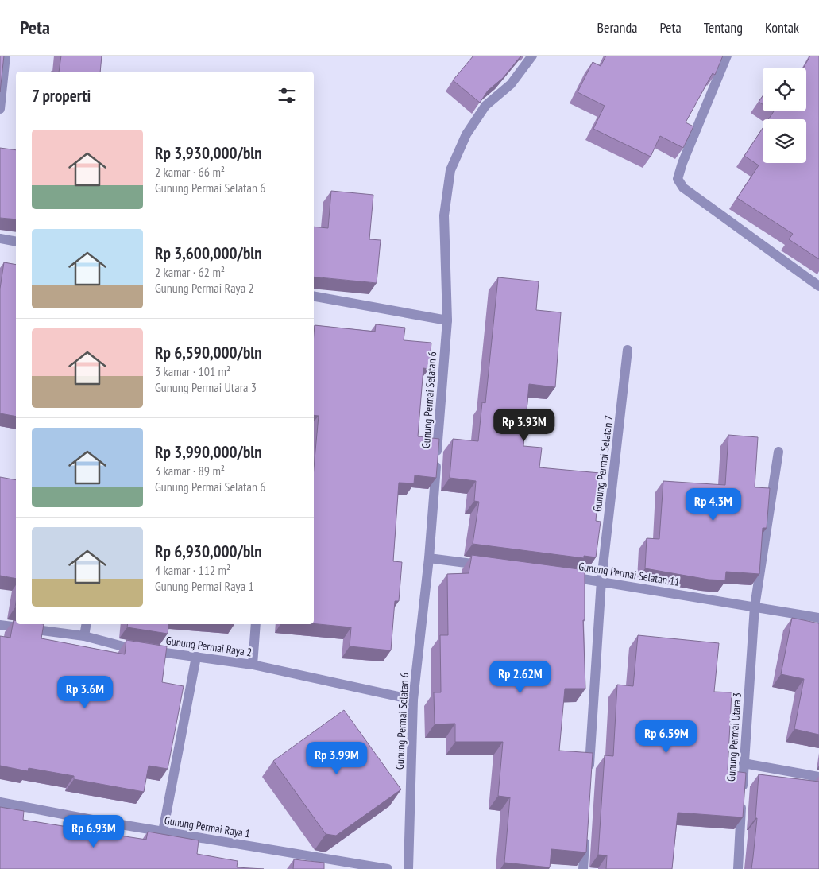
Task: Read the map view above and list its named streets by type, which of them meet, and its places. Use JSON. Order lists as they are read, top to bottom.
{
  "streets": {
    "street": [
      "Gunung Permai Selatan 6",
      "Gunung Permai Selatan 7",
      "Gunung Permai Selatan 11",
      "Gunung Permai Raya 2",
      "Gunung Permai Utara 3",
      "Gunung Permai Raya 1"
    ]
  },
  "crossings": [
    ["Gunung Permai Selatan 6", "Gunung Permai Raya 2"],
    ["Gunung Permai Selatan 7", "Gunung Permai Selatan 11"],
    ["Gunung Permai Selatan 11", "Gunung Permai Utara 3"]
  ],
  "page": {
    "header": "Peta",
    "nav": [
      "Beranda",
      "Peta",
      "Tentang",
      "Kontak"
    ],
    "heading": "7 properti",
    "list": [
      {
        "name": "Rp 3,930,000/bln",
        "note": "2 kamar · 66 m² · Gunung Permai Selatan 6"
      },
      {
        "name": "Rp 3,600,000/bln",
        "note": "2 kamar · 62 m² · Gunung Permai Raya 2"
      },
      {
        "name": "Rp 6,590,000/bln",
        "note": "3 kamar · 101 m² · Gunung Permai Utara 3"
      },
      {
        "name": "Rp 3,990,000/bln",
        "note": "3 kamar · 89 m² · Gunung Permai Selatan 6"
      },
      {
        "name": "Rp 6,930,000/bln",
        "note": "4 kamar · 112 m² · Gunung Permai Raya 1"
      }
    ],
    "price": [
      "Rp 3.93M",
      "Rp 4.3M",
      "Rp 2.62M",
      "Rp 3.6M",
      "Rp 6.59M",
      "Rp 3.99M",
      "Rp 6.93M"
    ]
  }
}
